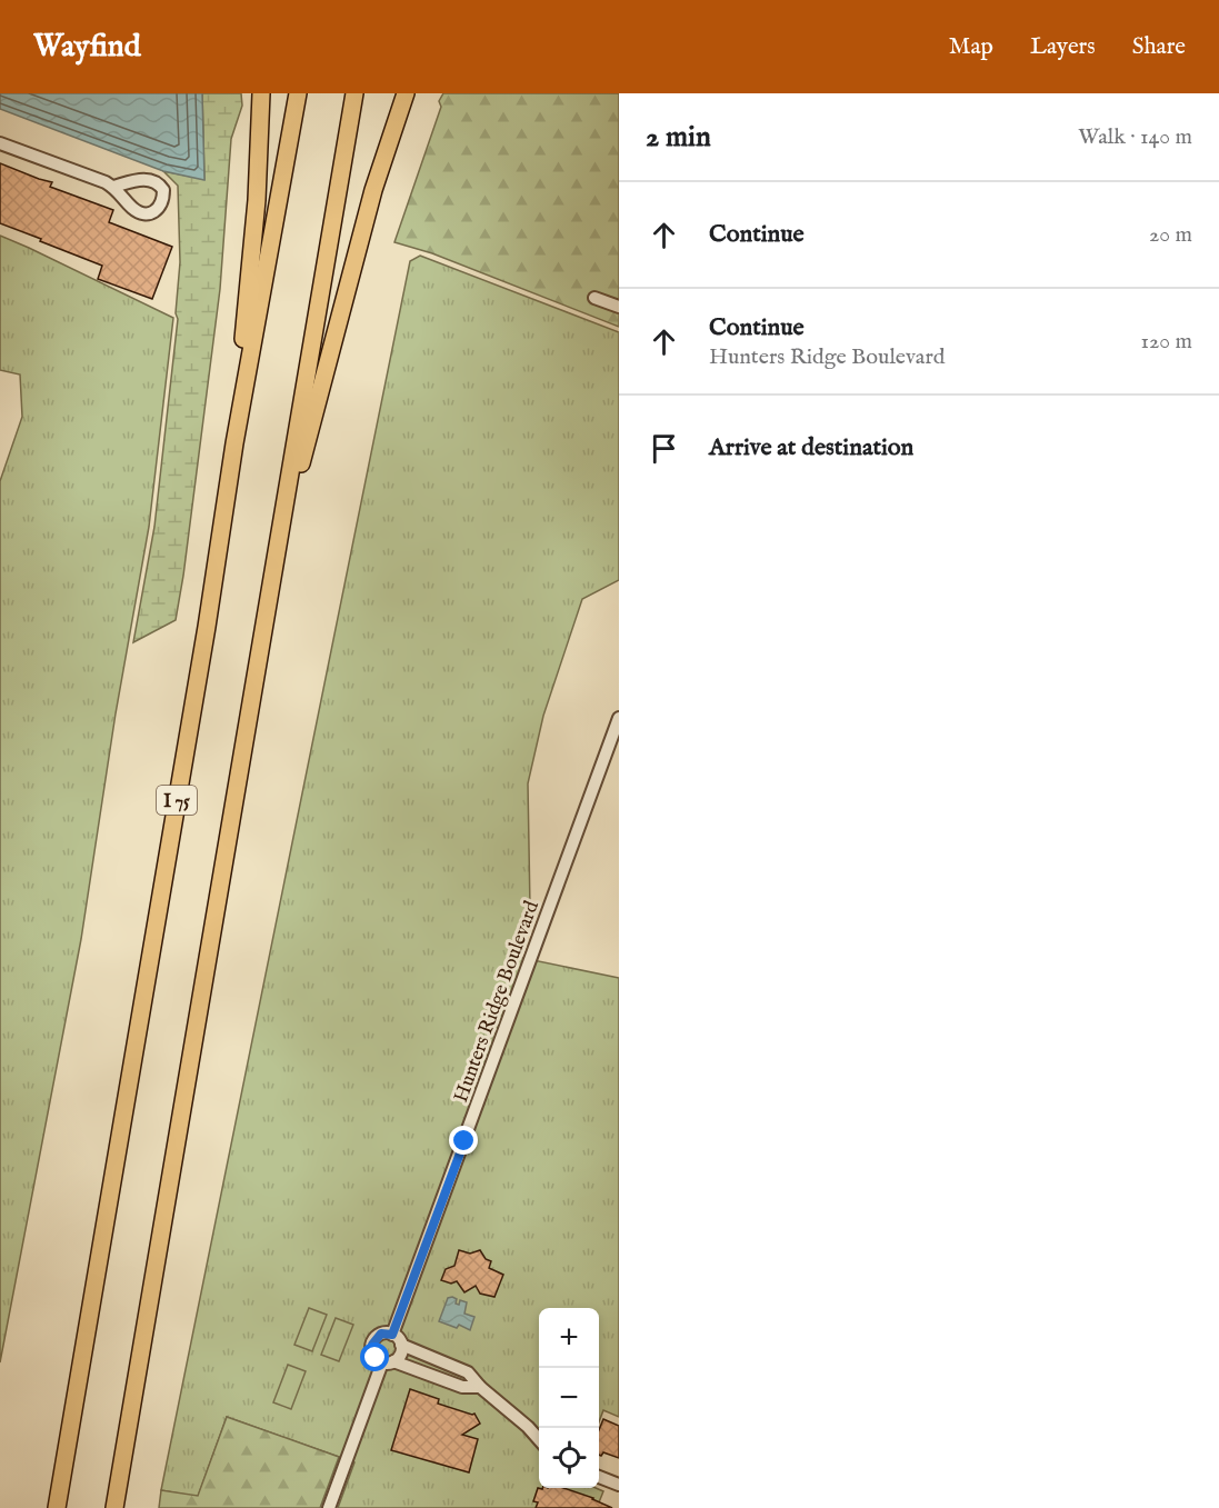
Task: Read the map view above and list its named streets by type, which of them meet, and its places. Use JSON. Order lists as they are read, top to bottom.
{
  "streets": {
    "highway": ["I 75"],
    "street": ["Hunters Ridge Boulevard"]
  },
  "page": {
    "header": "Wayfind",
    "nav": ["Map", "Layers", "Share"],
    "heading": ["2 min", "Walk · 140 m"],
    "list": [
      ["Continue", "20 m"],
      ["Continue", "Hunters Ridge Boulevard", "120 m"],
      "Arrive at destination"
    ],
    "map_buttons": ["+", "−"]
  }
}
